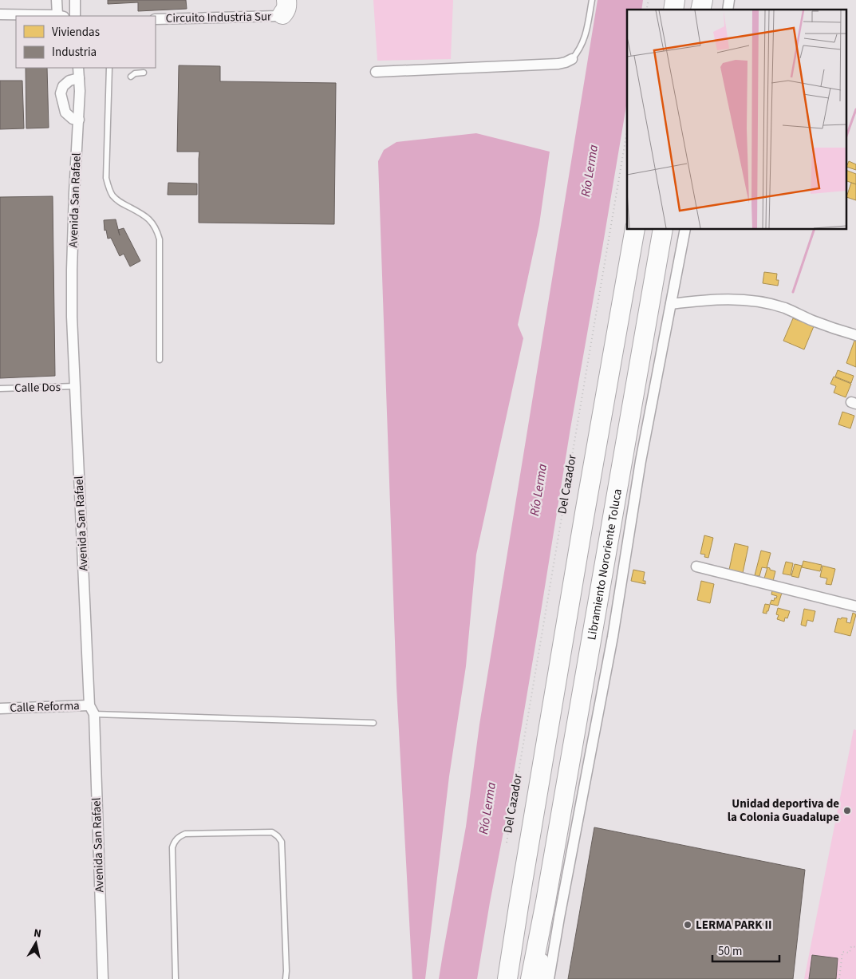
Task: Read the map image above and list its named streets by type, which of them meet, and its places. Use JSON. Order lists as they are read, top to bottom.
{
  "streets": {
    "highway": ["Libramiento Nororiente Toluca"],
    "street": ["Circuito Industria Sur", "Avenida San Rafael", "Calle Reforma"],
    "lane": ["Calle Dos"],
    "path": ["Del Cazador"]
  },
  "crossings": [
    ["Avenida San Rafael", "Calle Dos"],
    ["Avenida San Rafael", "Calle Reforma"]
  ],
  "water": ["Río Lerma"],
  "places": ["Unidad deportiva de la Colonia Guadalupe", "LERMA PARK II"],
  "legend": ["Viviendas", "Industria"],
  "scale_bar": "50 m",
  "north": "top"
}
